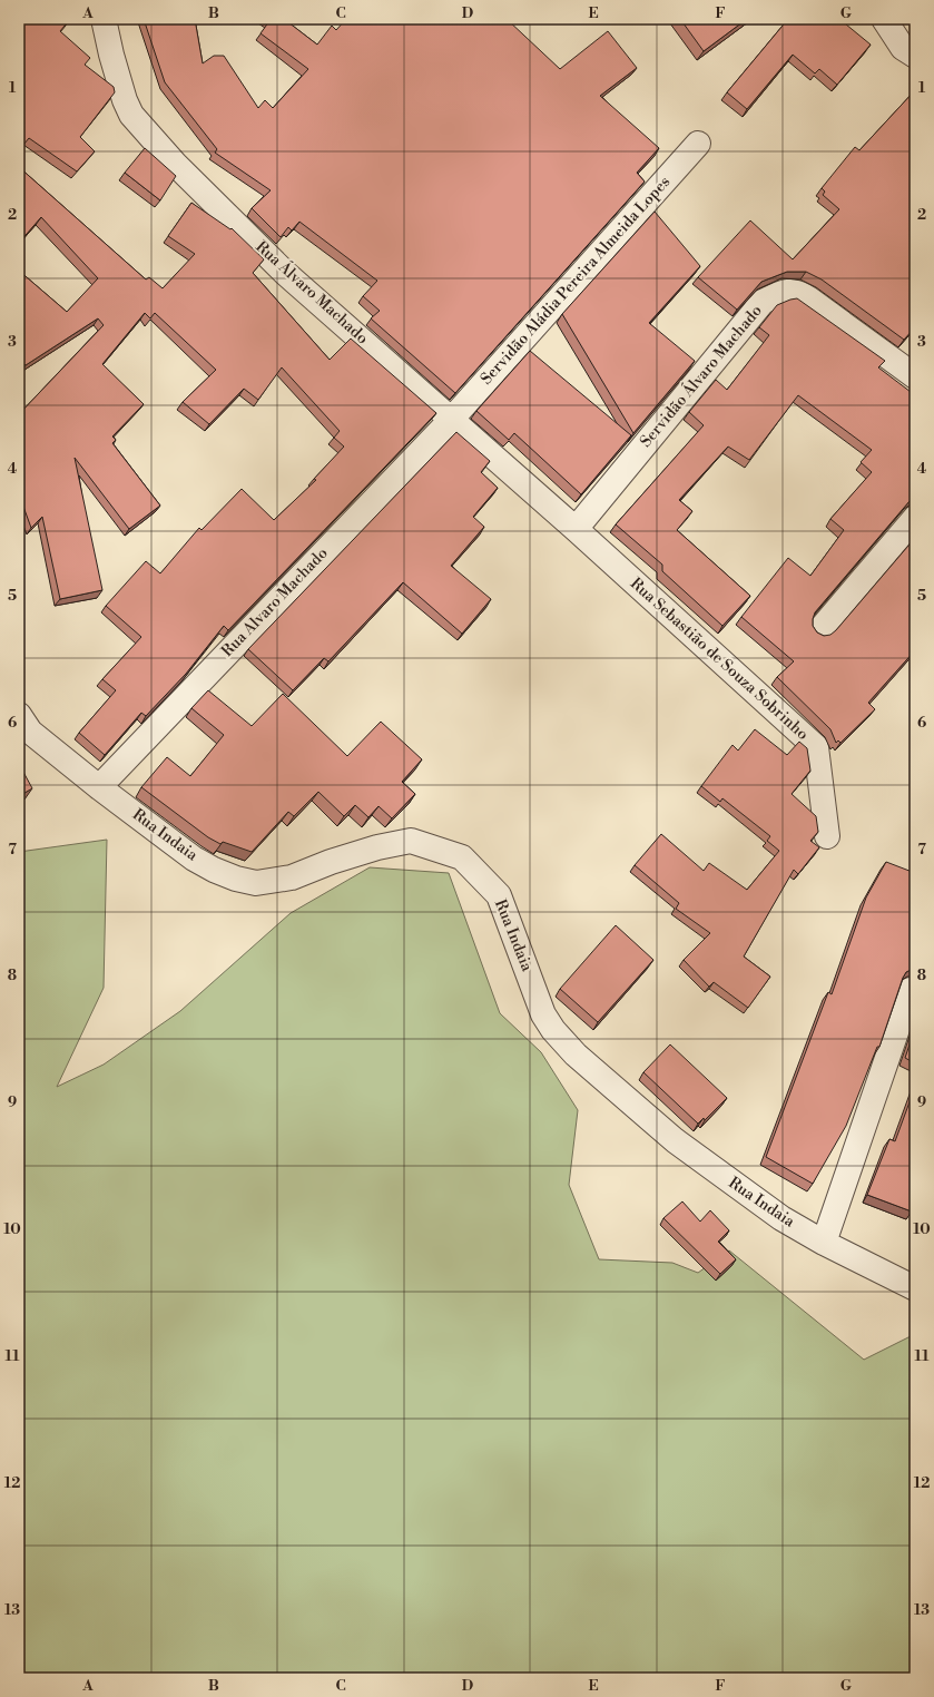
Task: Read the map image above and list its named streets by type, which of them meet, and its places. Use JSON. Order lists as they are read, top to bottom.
{
  "streets": {
    "street": [
      "Servidão Aládia Pereira Almeida Lopes",
      "Rua Álvaro Machado",
      "Servidão Álvaro Machado",
      "Rua Alvaro Machado",
      "Rua Sebastião de Souza Sobrinho",
      "Rua Indaia"
    ]
  },
  "crossings": [
    ["Servidão Aládia Pereira Almeida Lopes", "Rua Álvaro Machado"],
    ["Servidão Aládia Pereira Almeida Lopes", "Rua Alvaro Machado"],
    ["Rua Álvaro Machado", "Servidão Álvaro Machado"],
    ["Rua Álvaro Machado", "Rua Alvaro Machado"],
    ["Rua Álvaro Machado", "Rua Sebastião de Souza Sobrinho"],
    ["Servidão Álvaro Machado", "Rua Sebastião de Souza Sobrinho"],
    ["Rua Alvaro Machado", "Rua Indaia"]
  ],
  "grid": {
    "columns": [
      "A",
      "B",
      "C",
      "D",
      "E",
      "F",
      "G"
    ],
    "rows": [
      "1",
      "2",
      "3",
      "4",
      "5",
      "6",
      "7",
      "8",
      "9",
      "10",
      "11",
      "12",
      "13"
    ]
  }
}
